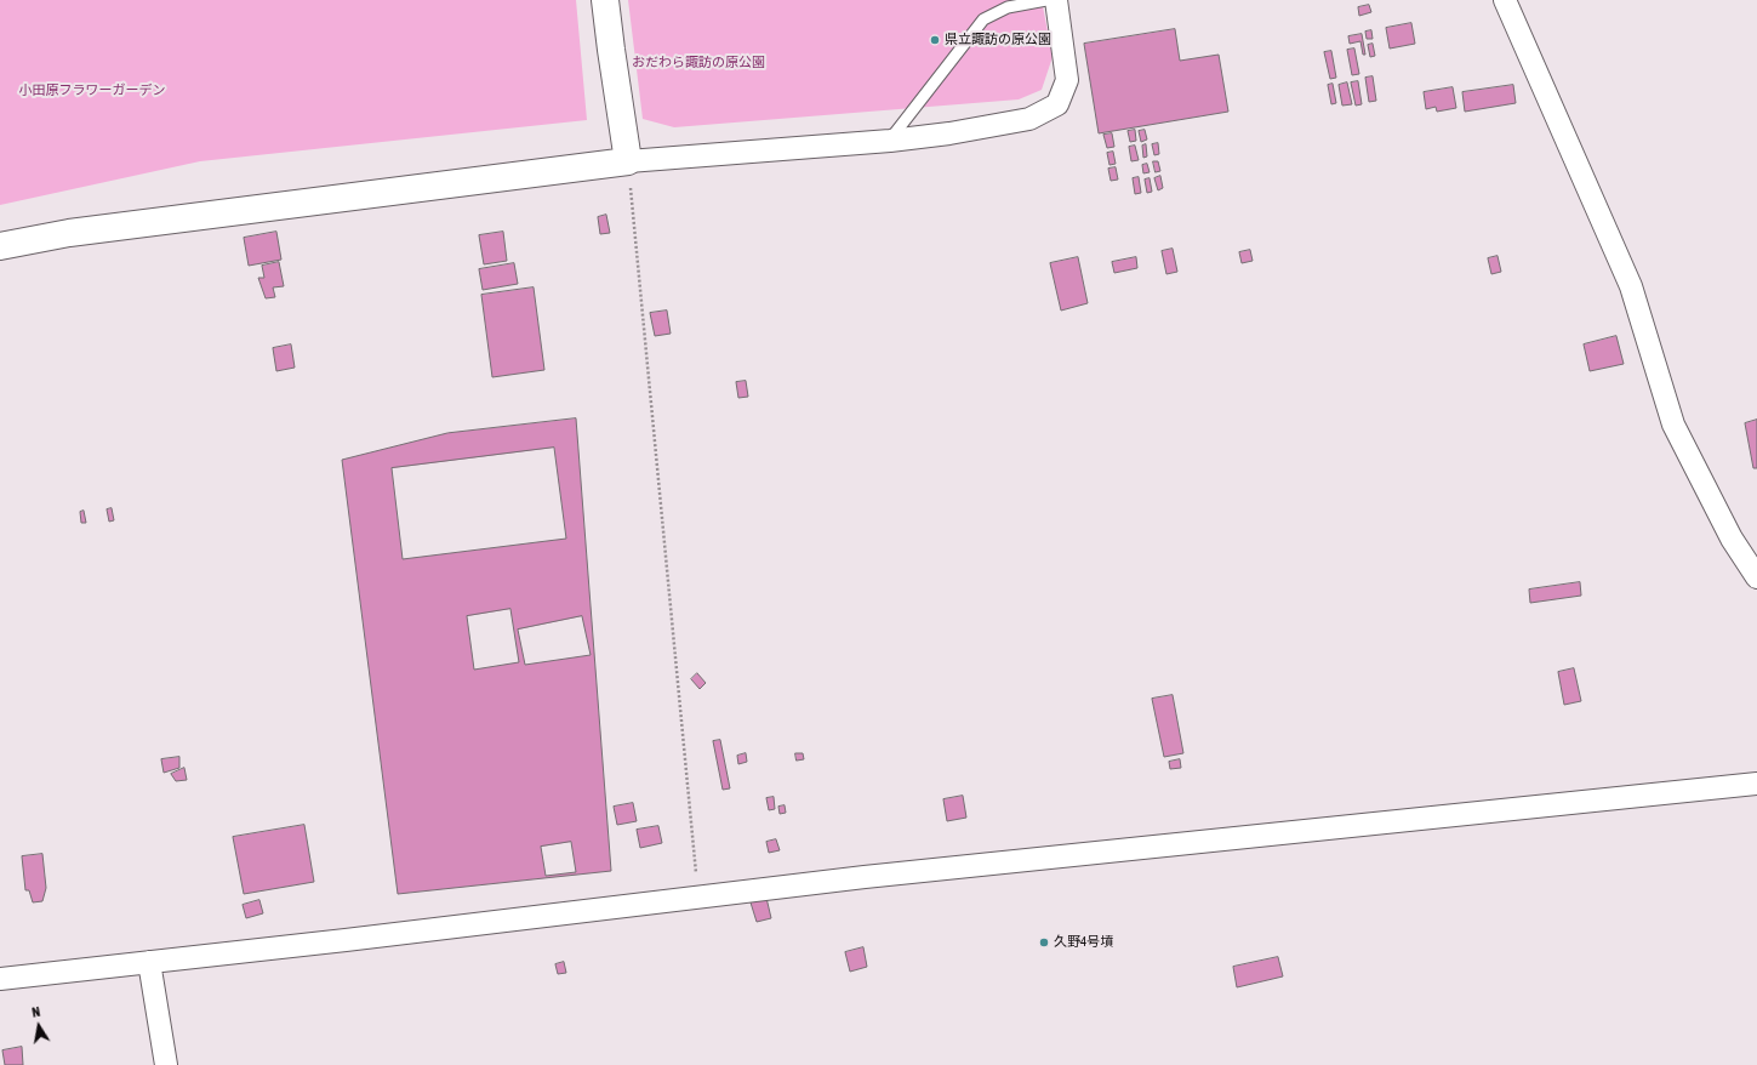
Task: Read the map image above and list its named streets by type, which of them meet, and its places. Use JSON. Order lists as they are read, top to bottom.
{
  "parks": ["おだわら諏訪の原公園", "小田原フラワーガーデン"],
  "places": ["県立諏訪の原公園", "久野4号墳"],
  "north": "top"
}
